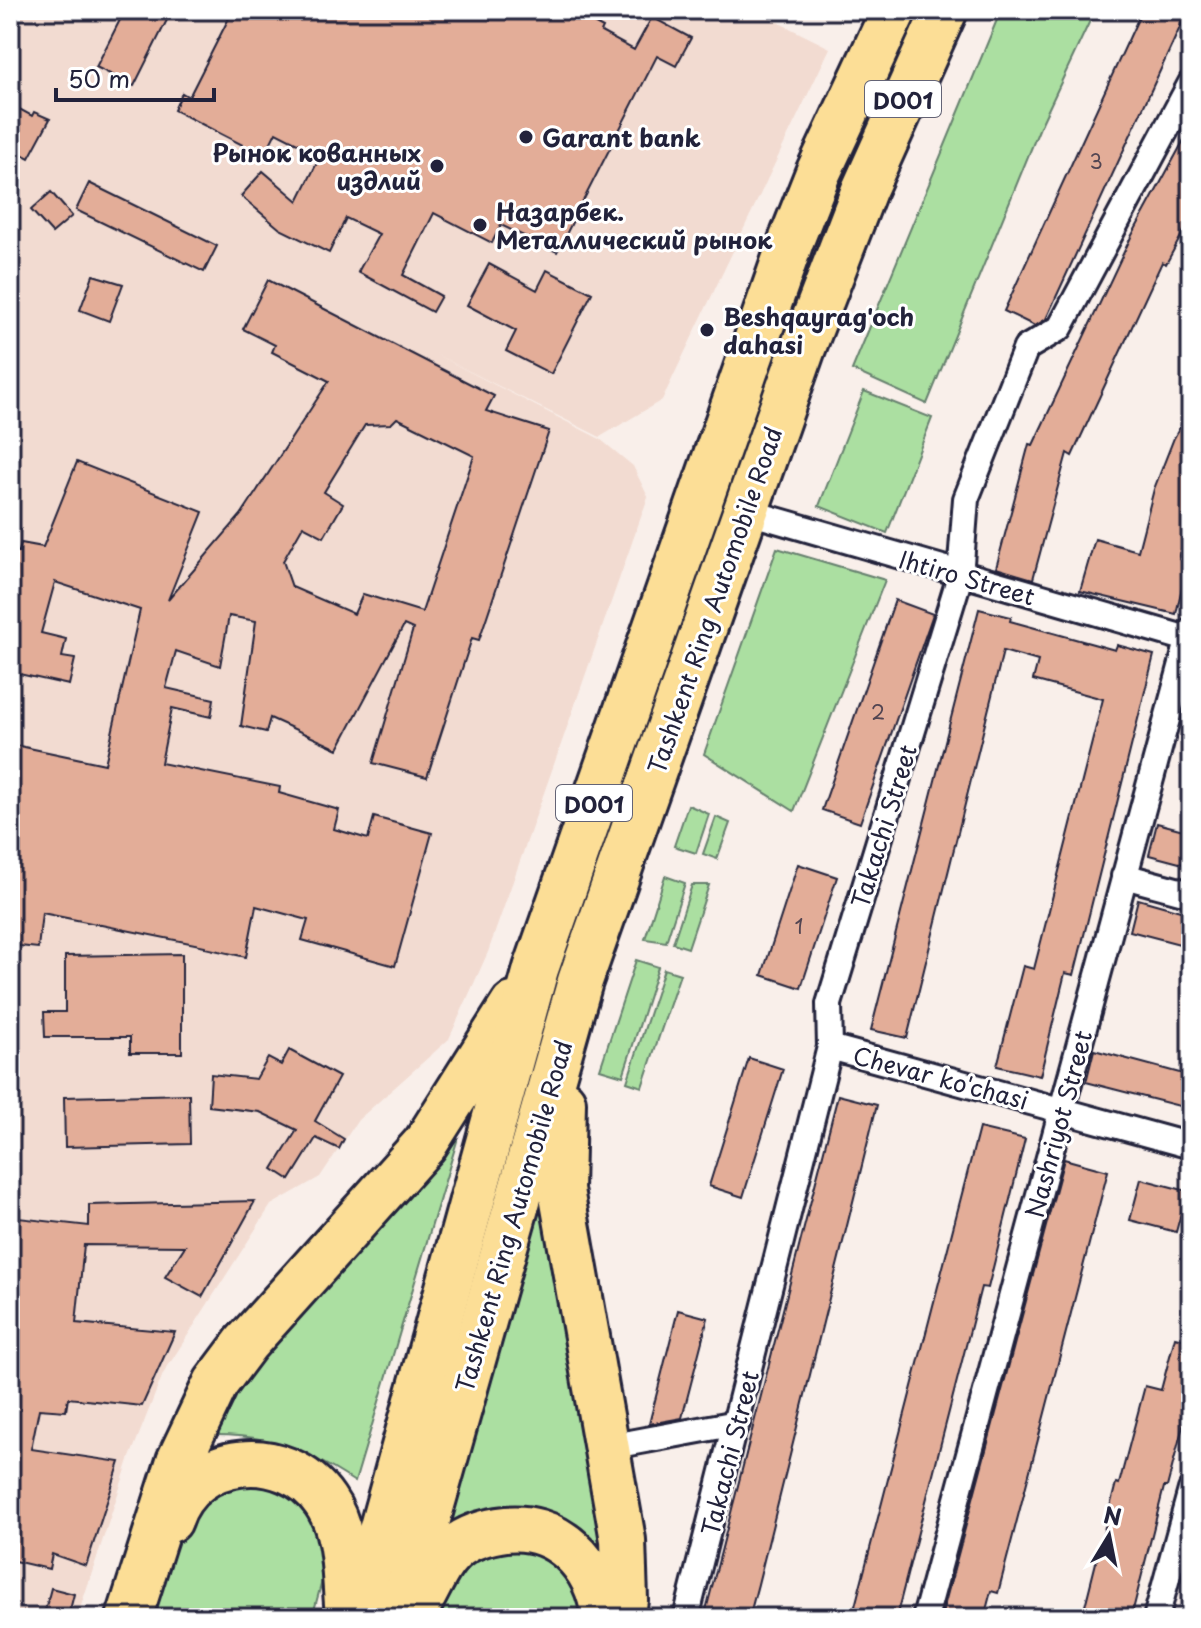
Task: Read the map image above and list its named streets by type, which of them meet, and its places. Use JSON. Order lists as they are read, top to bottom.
{
  "streets": {
    "highway": ["D001", "Tashkent Ring Automobile Road"],
    "street": [
      "Ihtiro Street",
      "Takachi Street",
      "Chevar ko'chasi",
      "Nashriyot Street"
    ]
  },
  "crossings": [
    ["Ihtiro Street", "Tashkent Ring Automobile Road"],
    ["Ihtiro Street", "Takachi Street"],
    ["Ihtiro Street", "Nashriyot Street"],
    ["Takachi Street", "Chevar ko'chasi"],
    ["Chevar ko'chasi", "Nashriyot Street"]
  ],
  "places": [
    "Garant bank",
    "Рынок кованных издлий",
    "Назарбек. Металлический рынок",
    "Beshqayrag'och dahasi"
  ],
  "house_numbers": ["3", "2", "1"],
  "scale_bar": "50 m",
  "north": "top"
}
